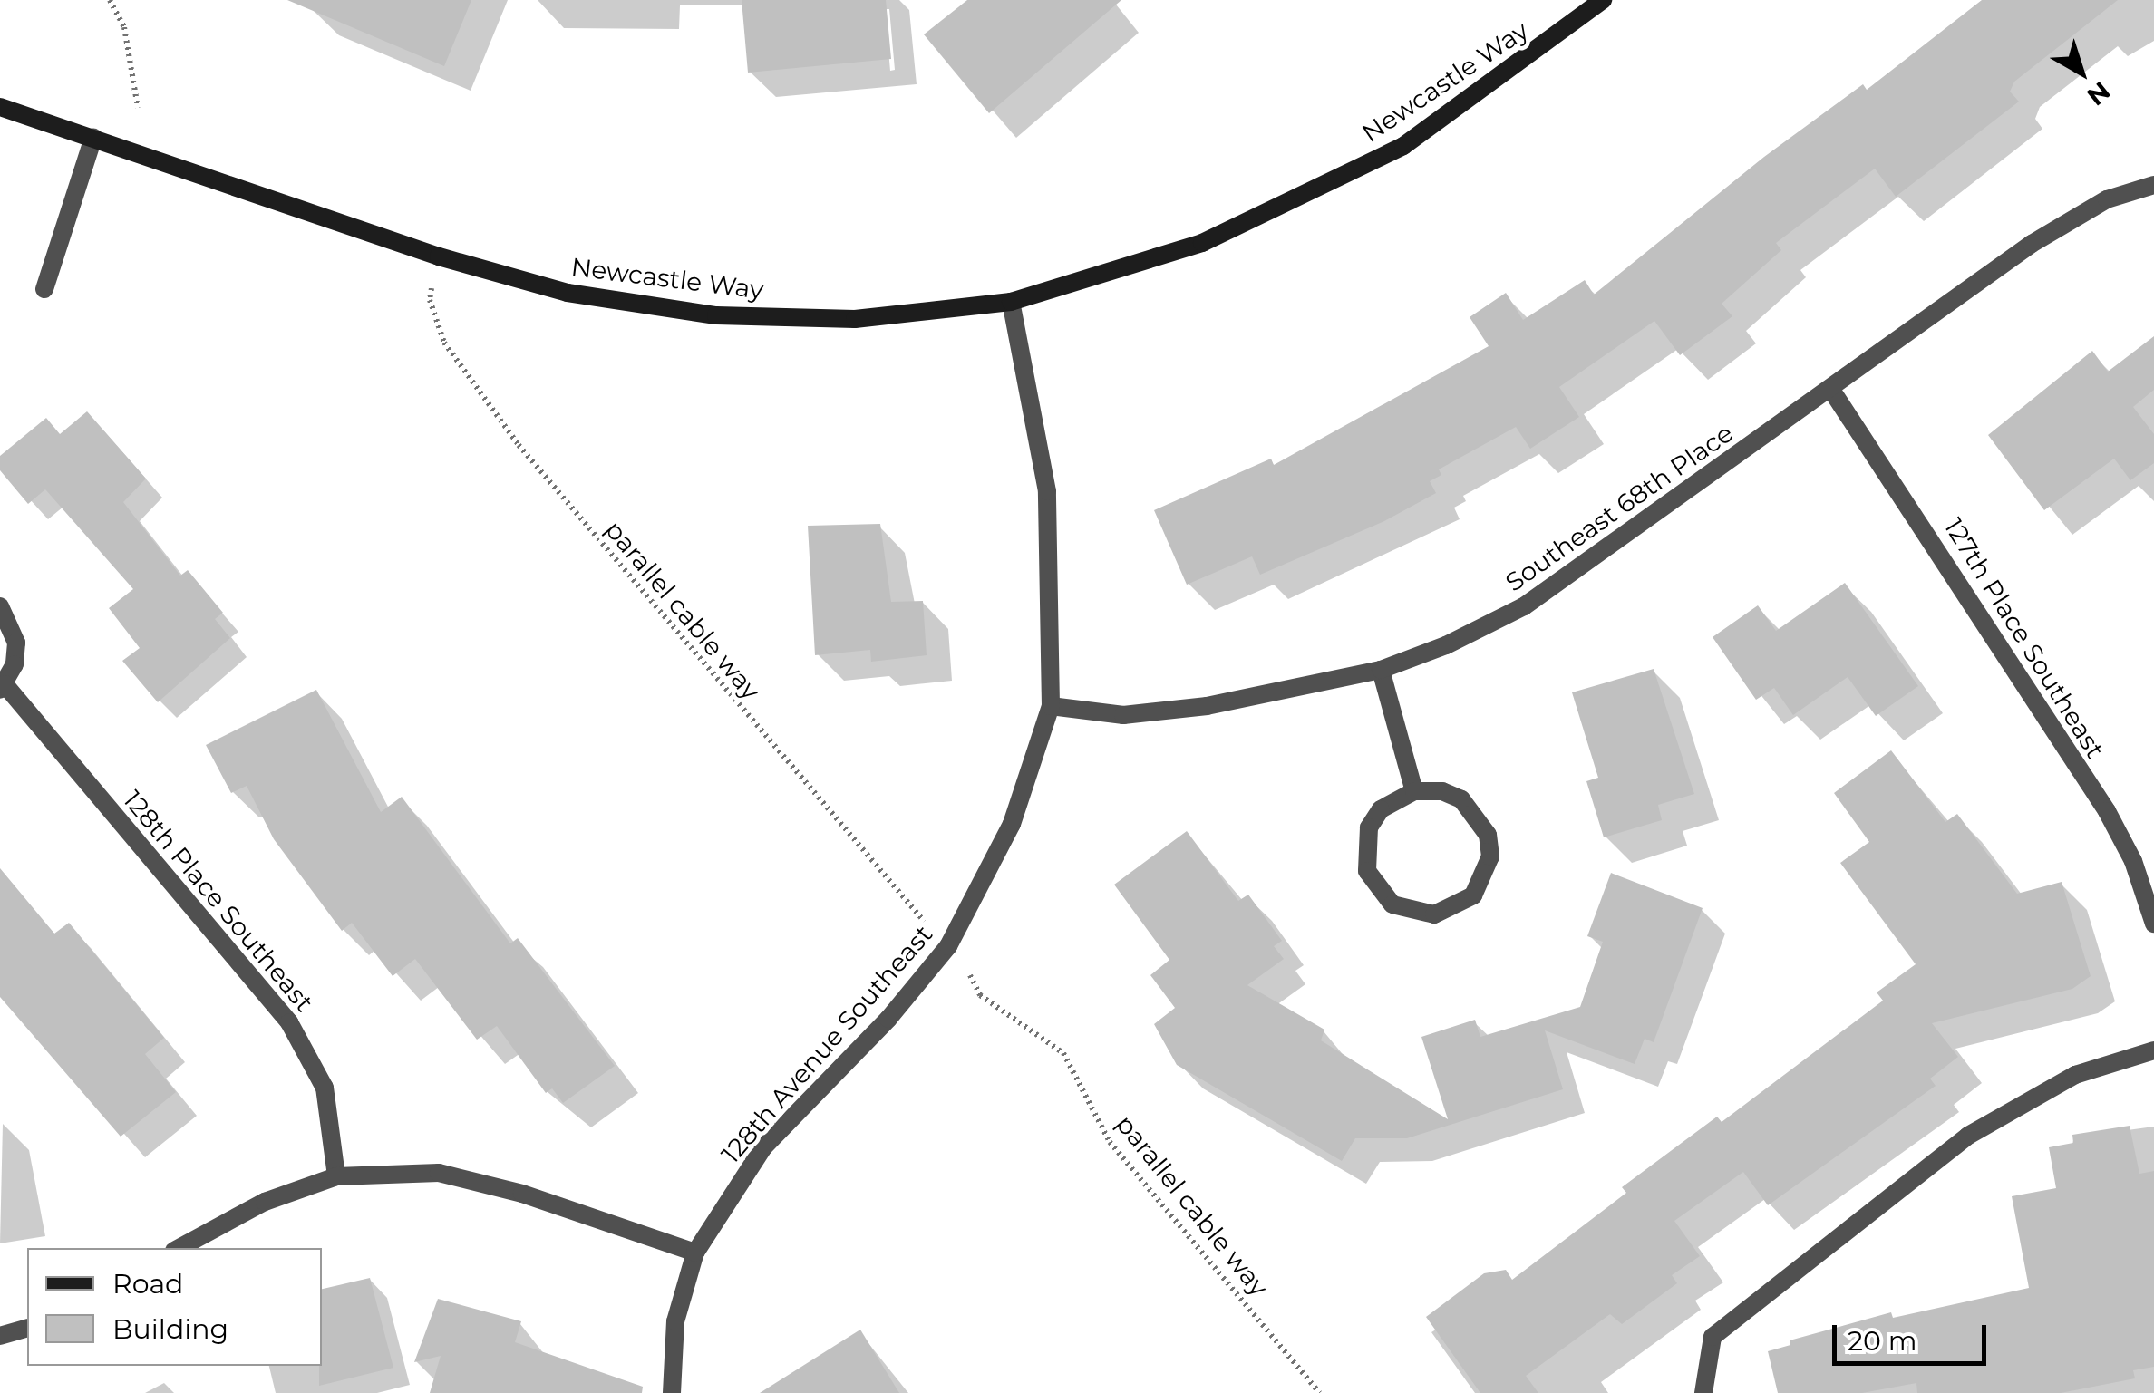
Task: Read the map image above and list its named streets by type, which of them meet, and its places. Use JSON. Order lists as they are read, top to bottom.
{
  "streets": {
    "main road": ["Newcastle Way"],
    "street": [
      "Southeast 68th Place",
      "127th Place Southeast",
      "128th Place Southeast",
      "128th Avenue Southeast"
    ],
    "path": ["parallel cable way"]
  },
  "crossings": [
    ["Newcastle Way", "128th Avenue Southeast"],
    ["Southeast 68th Place", "127th Place Southeast"],
    ["Southeast 68th Place", "128th Avenue Southeast"]
  ],
  "legend": ["Road", "Building"],
  "scale_bar": "20 m",
  "north": "bottom right"
}
